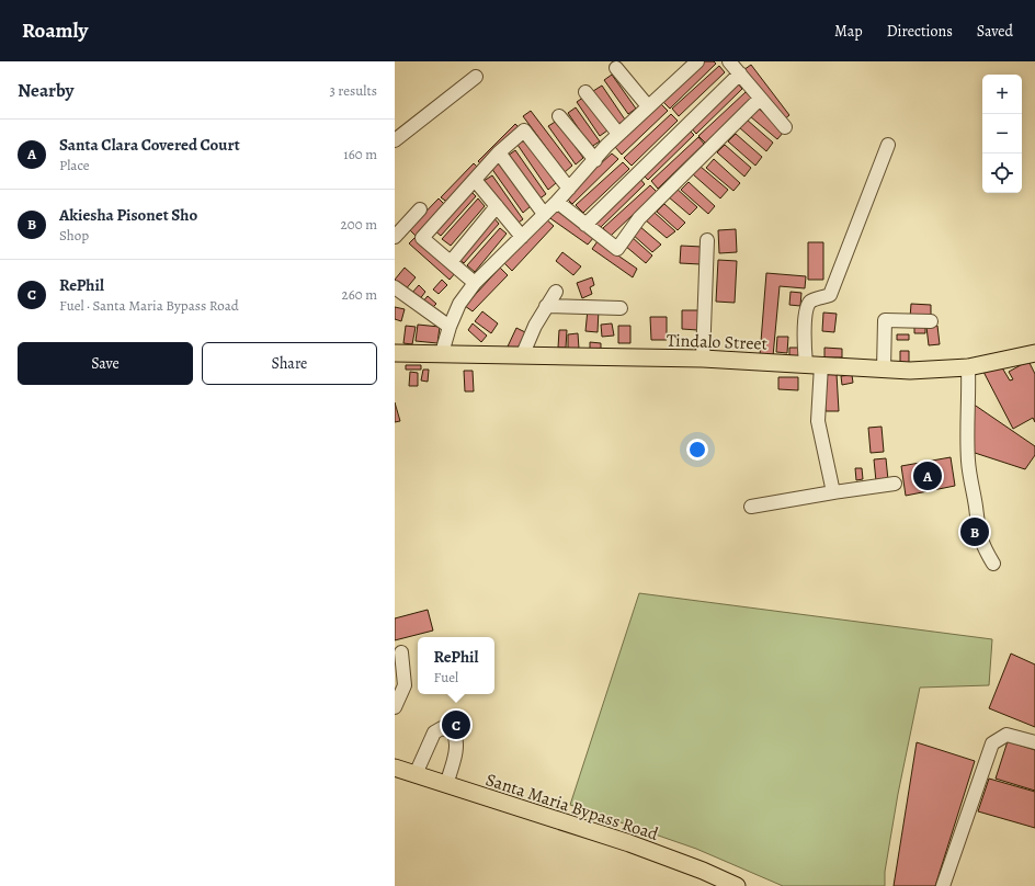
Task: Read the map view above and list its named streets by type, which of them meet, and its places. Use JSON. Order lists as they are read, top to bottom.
{
  "streets": {
    "main road": ["Tindalo Street", "Santa Maria Bypass Road"]
  },
  "page": {
    "header": "Roamly",
    "nav": ["Map", "Directions", "Saved"],
    "heading": ["Nearby", "3 results"],
    "map_buttons": ["+", "−"],
    "list": [
      {
        "mark": "A",
        "name": "Santa Clara Covered Court",
        "note": "Place",
        "value": "160 m"
      },
      {
        "mark": "B",
        "name": "Akiesha Pisonet Sho",
        "note": "Shop",
        "value": "200 m"
      },
      {
        "mark": "C",
        "name": "RePhil",
        "note": "Fuel · Santa Maria Bypass Road",
        "value": "260 m"
      }
    ],
    "buttons": ["Save", "Share"],
    "pins": ["A", "B", "C"],
    "popup": ["RePhil", "Fuel"]
  }
}
